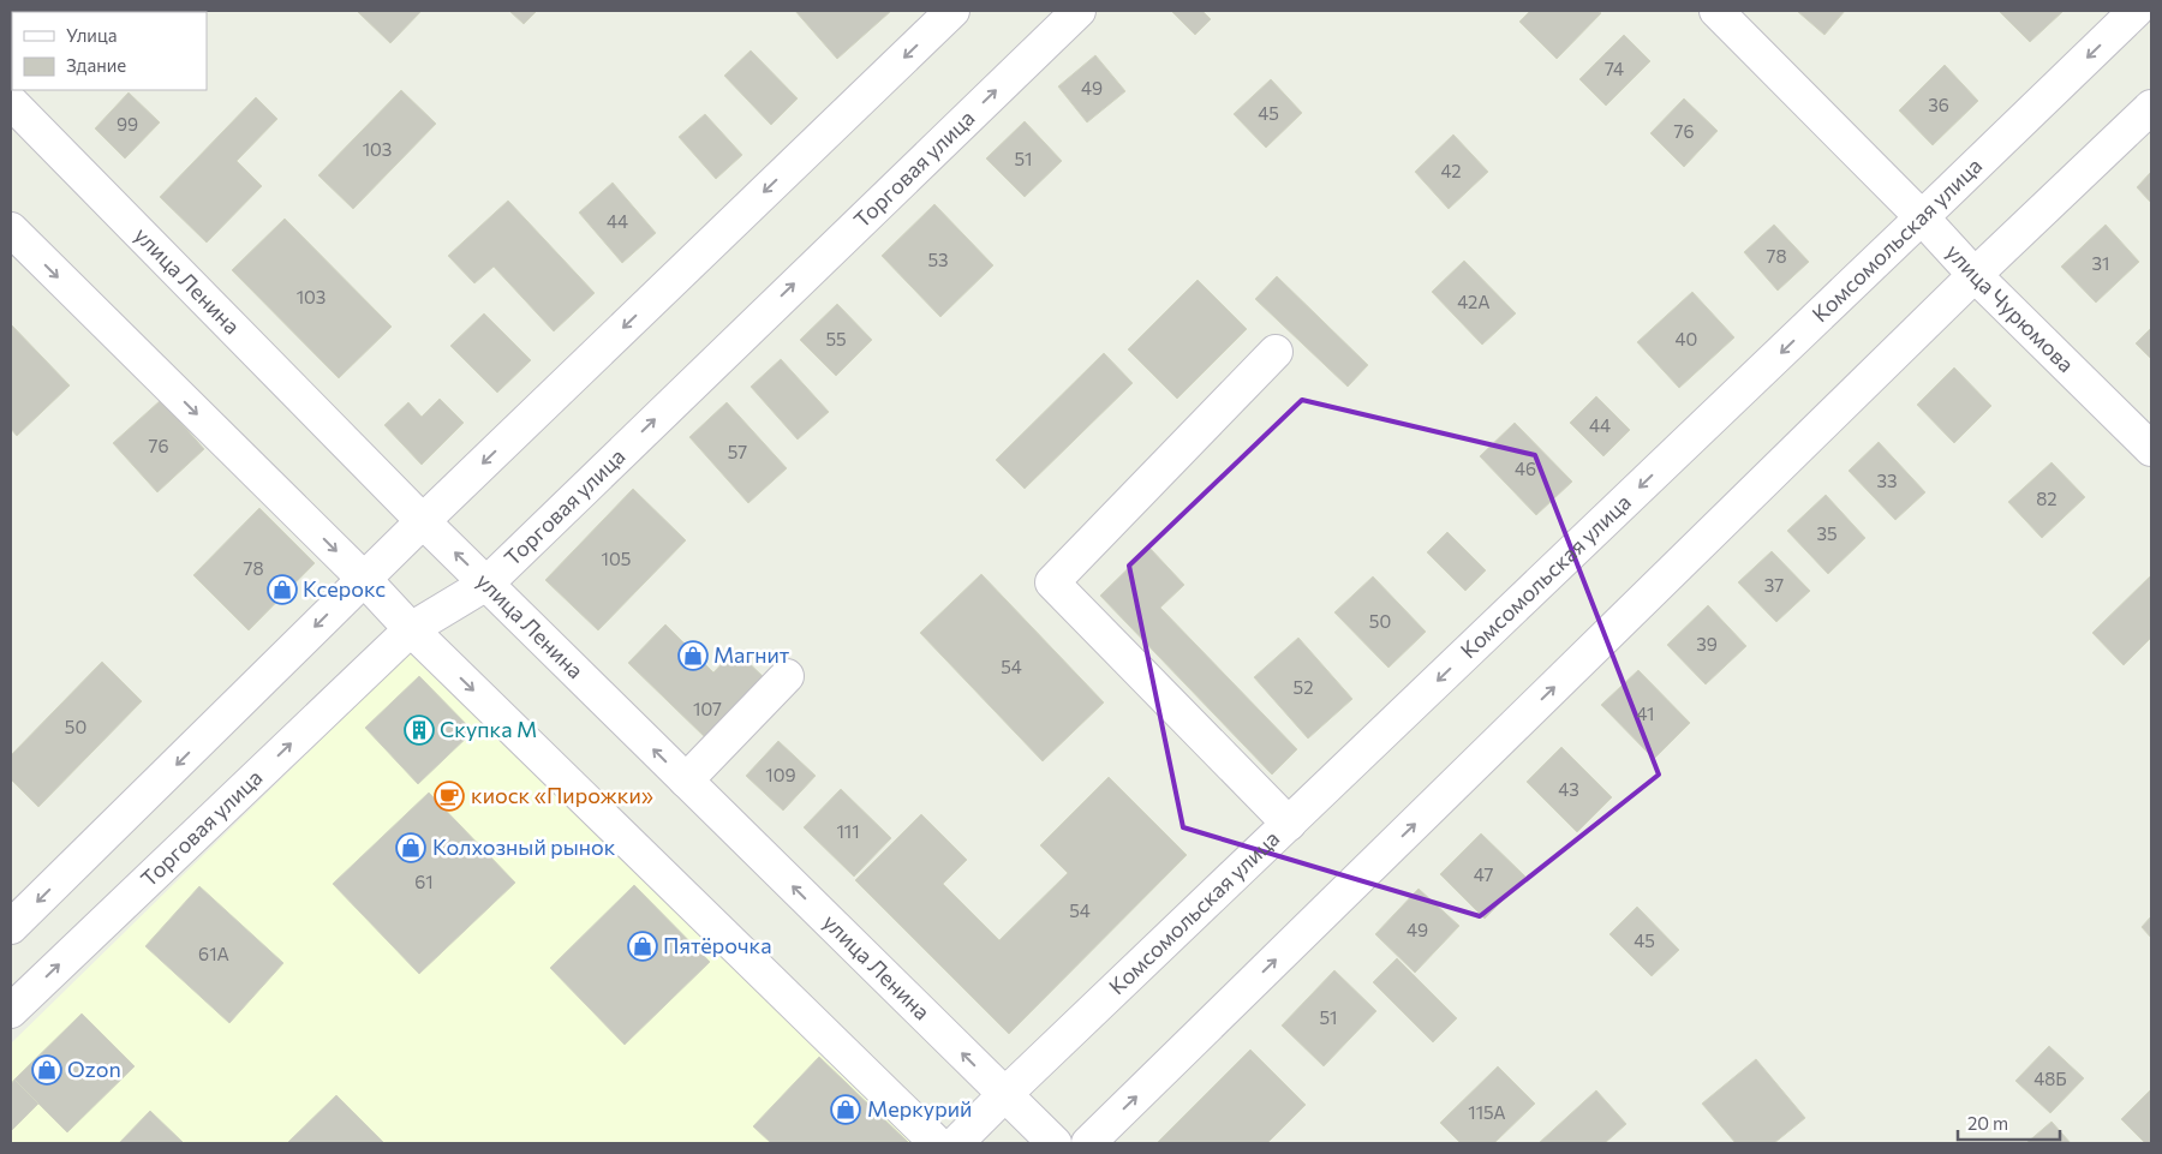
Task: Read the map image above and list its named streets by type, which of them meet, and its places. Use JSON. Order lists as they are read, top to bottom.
{
  "streets": {
    "street": [
      "Торговая улица",
      "Комсомольская улица",
      "улица Ленина",
      "улица Чурюмова"
    ]
  },
  "crossings": [
    ["Торговая улица", "улица Ленина"],
    ["Комсомольская улица", "улица Ленина"],
    ["Комсомольская улица", "улица Чурюмова"]
  ],
  "places": {
    "shop": [
      "Ксерокс",
      "Магнит",
      "Колхозный рынок",
      "Пятёрочка",
      "Ozon",
      "Меркурий"
    ],
    "building": ["Скупка М"],
    "cafe": ["киоск «Пирожки»"]
  },
  "house_numbers": [
    "74",
    "49",
    "36",
    "45",
    "99",
    "76",
    "103",
    "51",
    "42",
    "44",
    "78",
    "53",
    "31",
    "103",
    "42А",
    "55",
    "40",
    "44",
    "76",
    "57",
    "46",
    "33",
    "82",
    "35",
    "105",
    "78",
    "37",
    "50",
    "39",
    "54",
    "52",
    "107",
    "41",
    "50",
    "109",
    "43",
    "111",
    "47",
    "61",
    "54",
    "49",
    "45",
    "61А",
    "51",
    "48Б",
    "115А"
  ],
  "legend": ["Улица", "Здание"],
  "scale_bar": "20 m"
}
